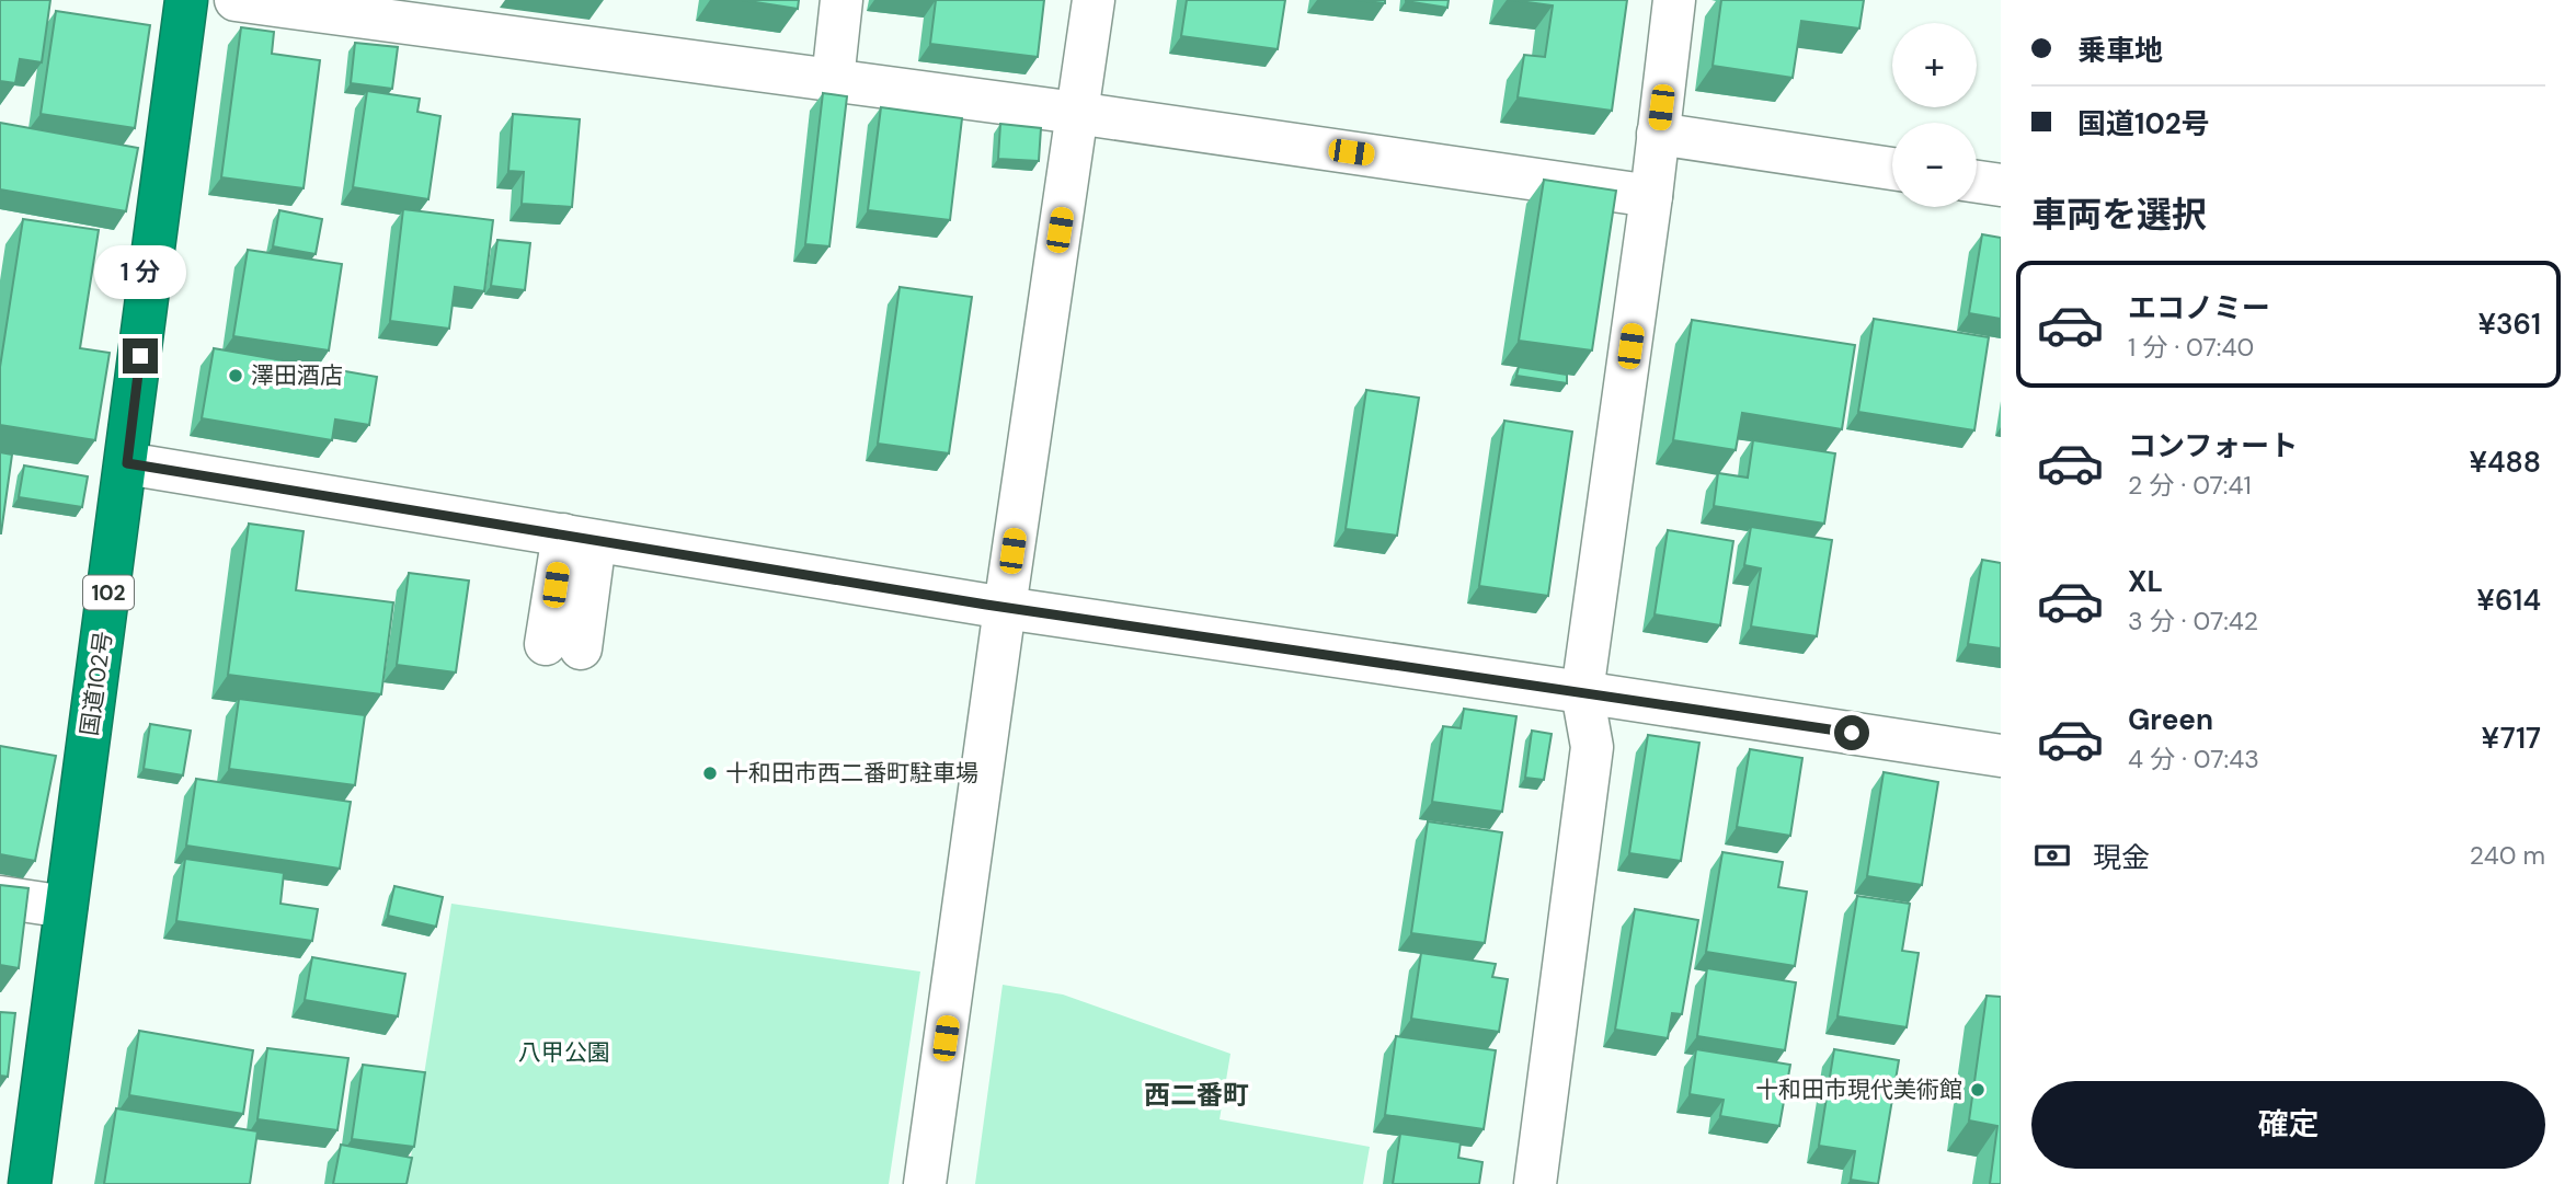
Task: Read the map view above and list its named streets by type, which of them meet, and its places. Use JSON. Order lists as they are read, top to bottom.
{
  "streets": {
    "highway": ["102", "国道102号"]
  },
  "districts": ["西二番町"],
  "parks": ["八甲公園"],
  "places": ["澤田酒店", "十和田市西二番町駐車場", "十和田市現代美術館"],
  "page": {
    "banner": ["乗車地", "国道102号"],
    "map_buttons": ["+", "−"],
    "heading": "車両を選択",
    "bubble": "1 分",
    "list": [
      {
        "name": "エコノミー",
        "note": "1 分 · 07:40",
        "value": "¥361"
      },
      {
        "name": "コンフォート",
        "note": "2 分 · 07:41",
        "value": "¥488"
      },
      {
        "name": "XL",
        "note": "3 分 · 07:42",
        "value": "¥614"
      },
      {
        "name": "Green",
        "note": "4 分 · 07:43",
        "value": "¥717"
      }
    ],
    "pay": ["現金", "240 m"],
    "buttons": "確定"
  }
}
